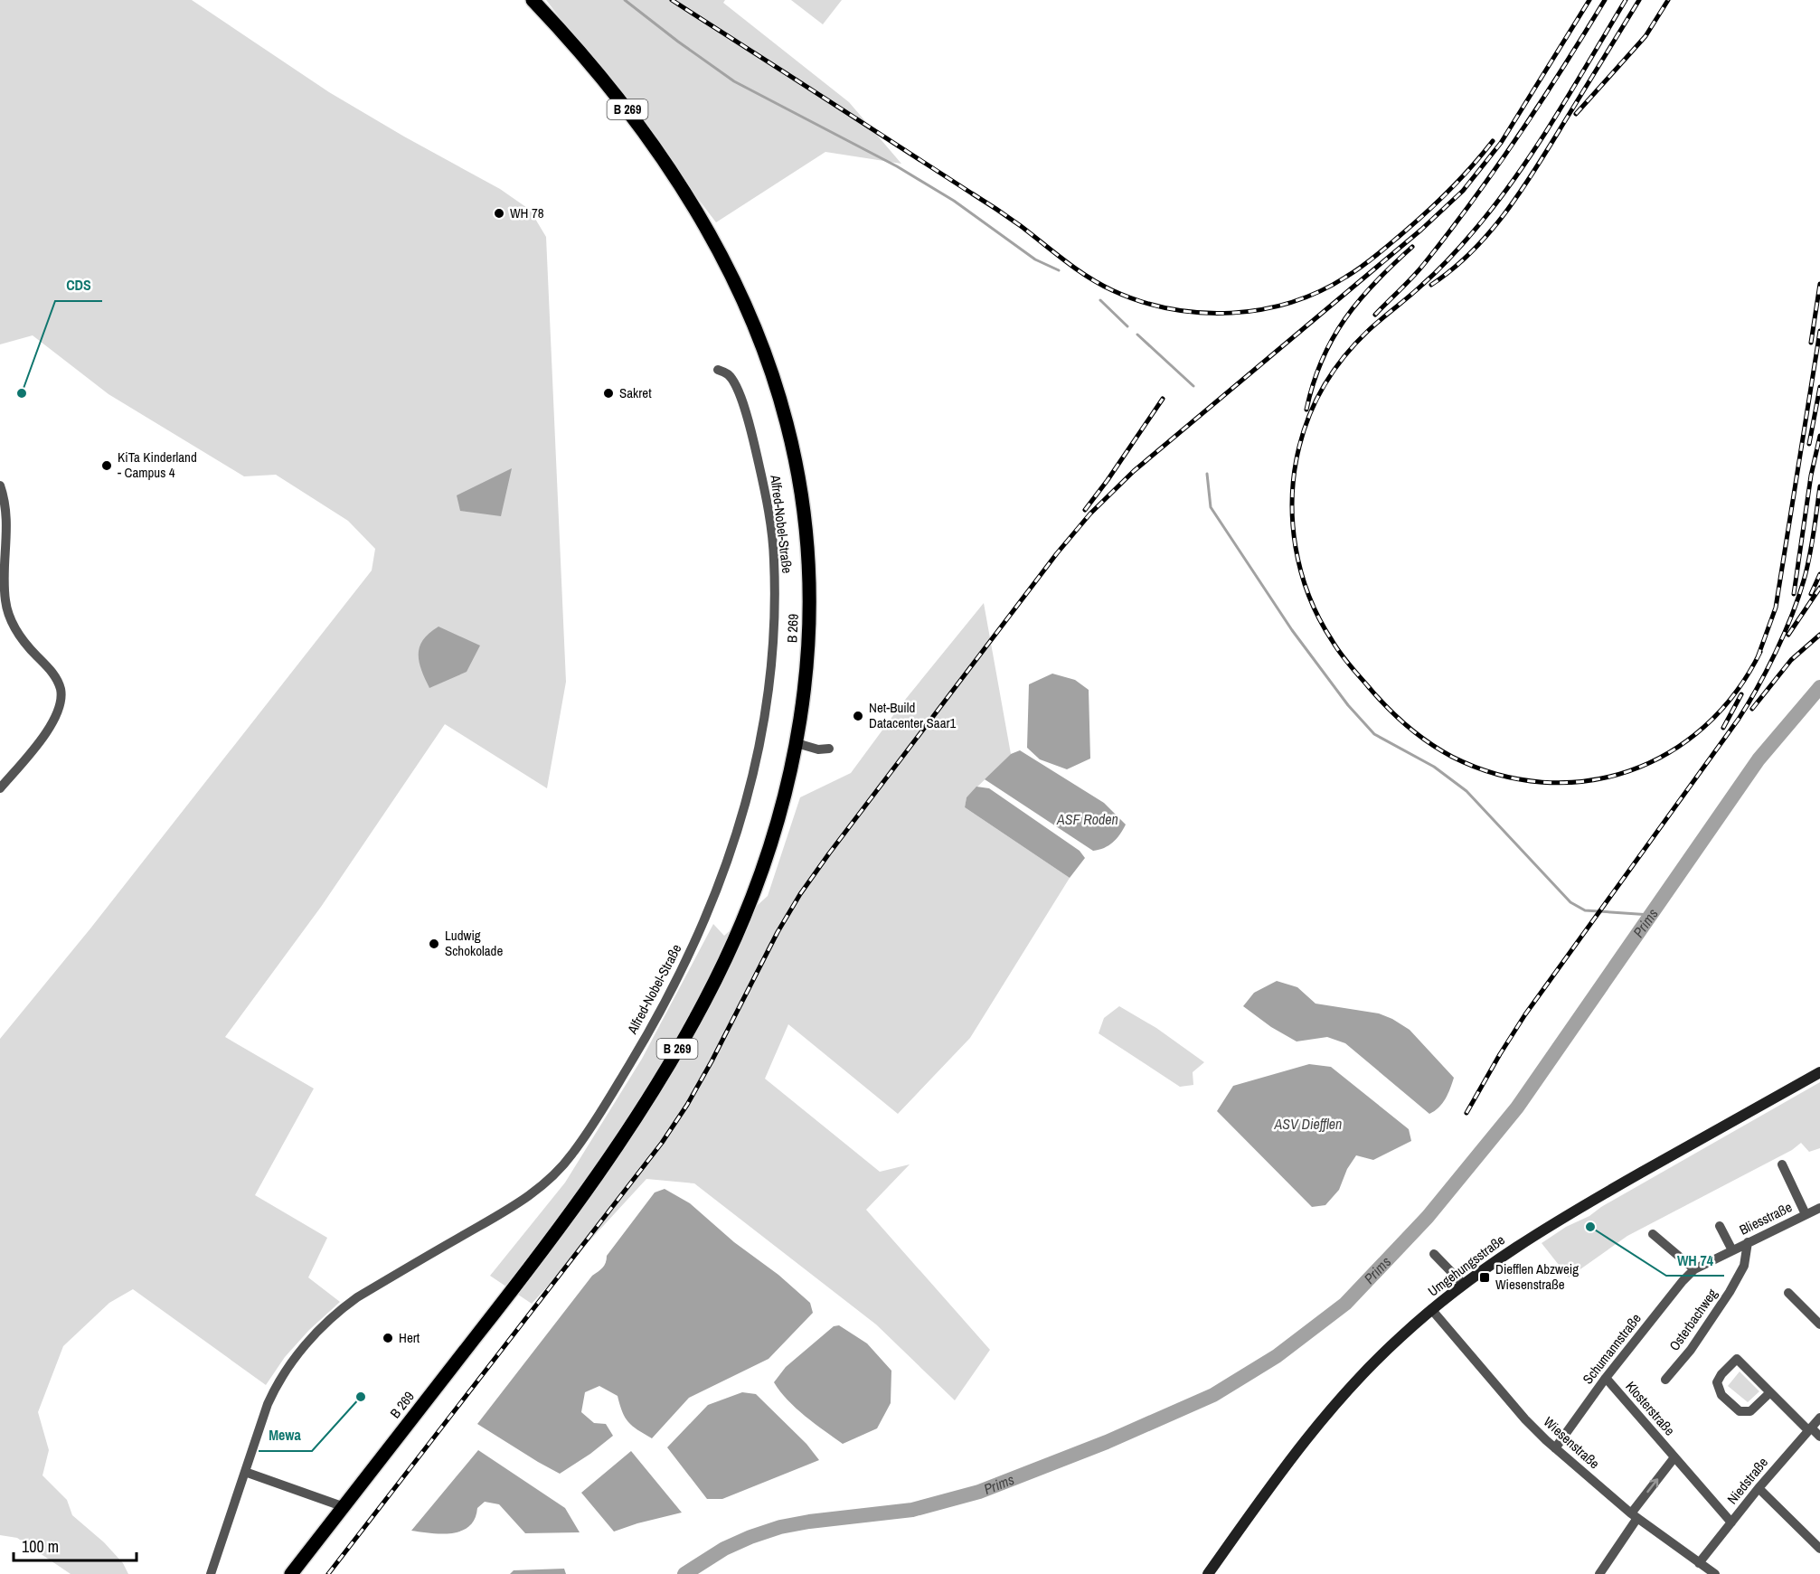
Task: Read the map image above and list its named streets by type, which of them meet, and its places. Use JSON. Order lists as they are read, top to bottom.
{
  "streets": {
    "main road": ["B 269", "Umgehungsstraße"],
    "street": [
      "Alfred-Nobel-Straße",
      "Bliesstraße",
      "Osterbachweg",
      "Schumannstraße",
      "Klosterstraße",
      "Wiesenstraße",
      "Niedstraße"
    ]
  },
  "crossings": [
    ["Bliesstraße", "Osterbachweg"],
    ["Bliesstraße", "Schumannstraße"],
    ["Umgehungsstraße", "Wiesenstraße"],
    ["Schumannstraße", "Klosterstraße"],
    ["Schumannstraße", "Wiesenstraße"],
    ["Klosterstraße", "Wiesenstraße"],
    ["Klosterstraße", "Niedstraße"],
    ["Wiesenstraße", "Niedstraße"]
  ],
  "water": ["ASF Roden", "Prims", "ASV Diefflen"],
  "places": {
    "other": [
      "WH 78",
      "CDS",
      "Sakret",
      "KiTa Kinderland - Campus 4",
      "Net-Build Datacenter Saar1",
      "Ludwig Schokolade",
      "WH 74",
      "Hert",
      "Mewa"
    ],
    "transit": ["Diefflen Abzweig Wiesenstraße"]
  },
  "scale_bar": "100 m"
}
